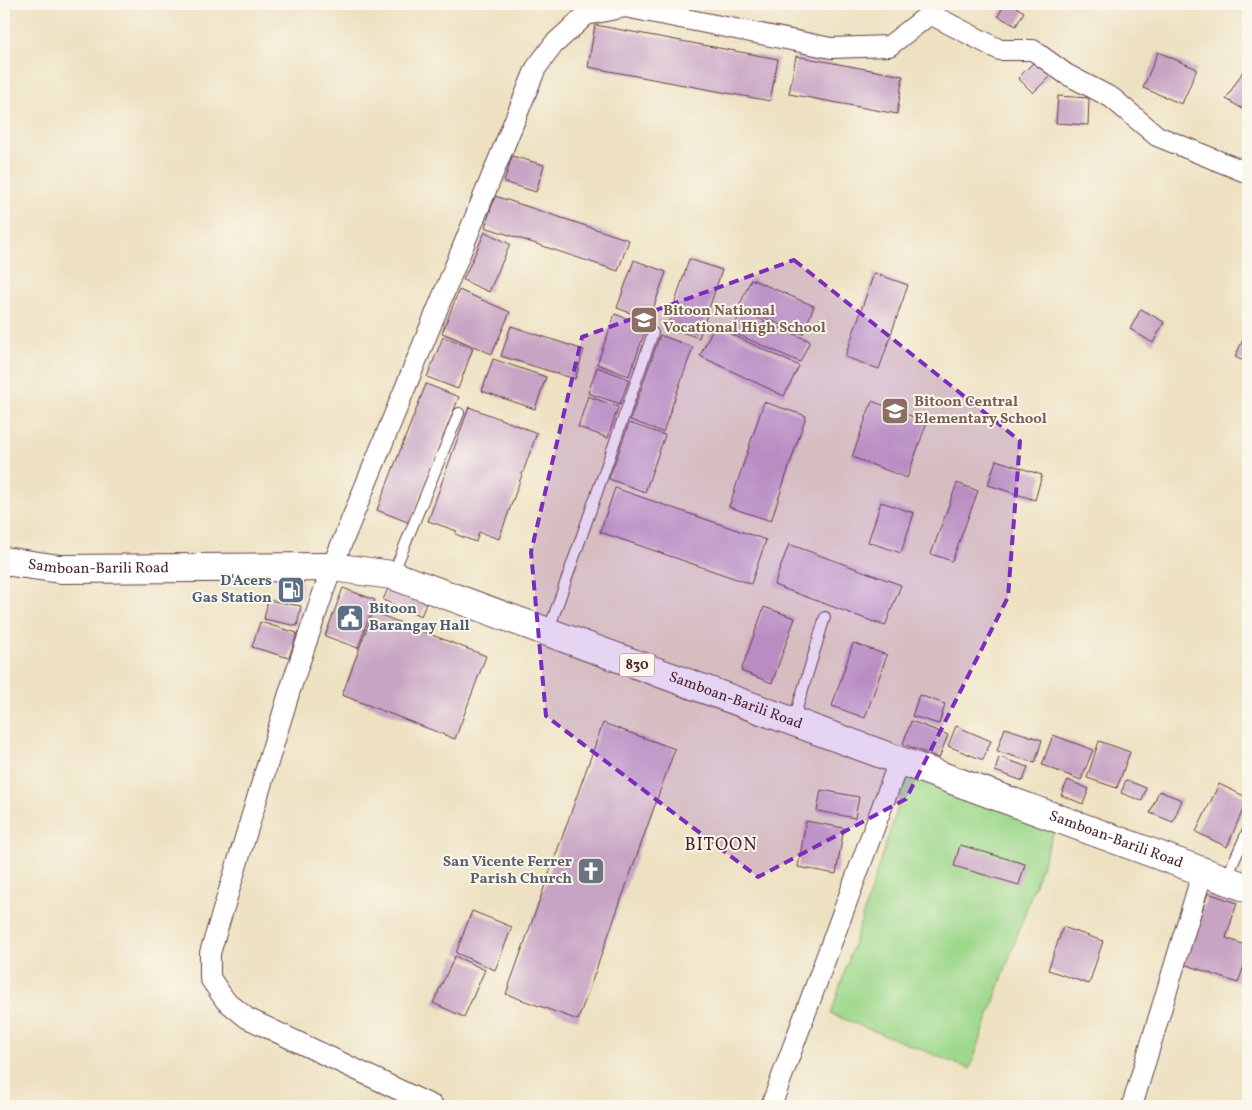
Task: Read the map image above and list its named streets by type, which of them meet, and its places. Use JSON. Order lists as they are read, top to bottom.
{
  "streets": {
    "highway": ["Samboan-Barili Road", "830"]
  },
  "districts": ["BITOON"],
  "places": {
    "school or university": ["Bitoon National Vocational High School", "Bitoon Central Elementary School"],
    "fuel station": ["D'Acers Gas Station"],
    "public building": ["Bitoon Barangay Hall"],
    "church": ["San Vicente Ferrer Parish Church"]
  }
}
